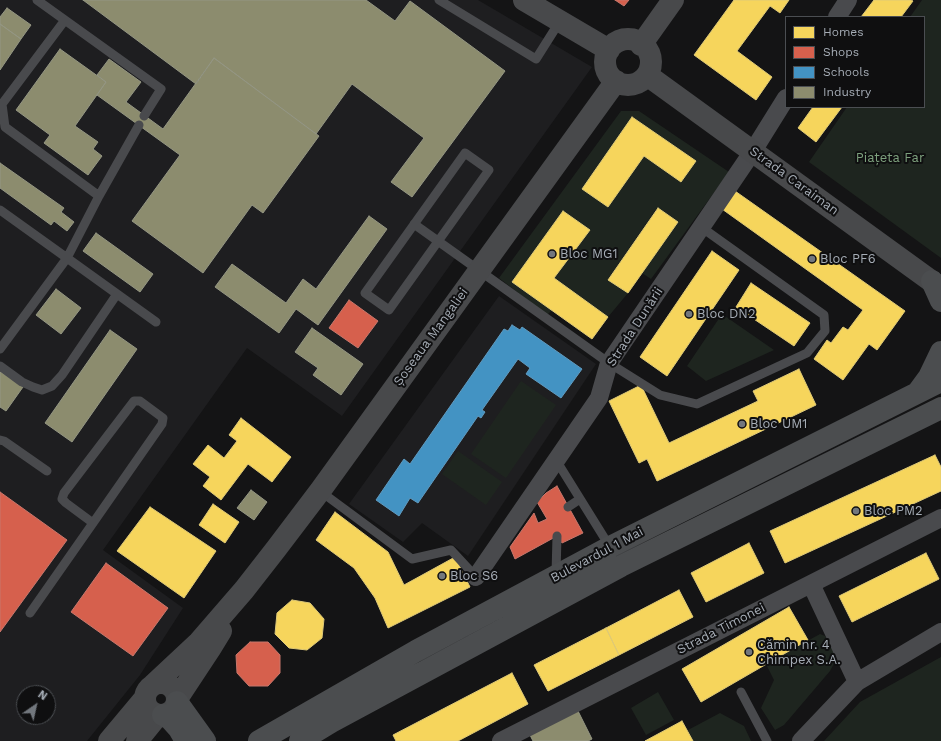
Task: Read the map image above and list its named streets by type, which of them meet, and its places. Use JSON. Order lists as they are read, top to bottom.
{
  "streets": {
    "main road": ["Bulevardul 1 Mai"],
    "street": [
      "Strada Caraiman",
      "Strada Dunării",
      "Șoseaua Mangaliei",
      "Strada Timonei"
    ]
  },
  "crossings": [
    ["Strada Caraiman", "Strada Dunării"],
    ["Strada Caraiman", "Șoseaua Mangaliei"]
  ],
  "parks": ["Piațeta Far"],
  "places": [
    "Bloc MG1",
    "Bloc PF6",
    "Bloc DN2",
    "Bloc UM1",
    "Bloc PM2",
    "Bloc S6",
    "Cămin nr. 4 Chimpex S.A."
  ],
  "legend": [
    "Homes",
    "Shops",
    "Schools",
    "Industry"
  ],
  "north": "top right"
}
